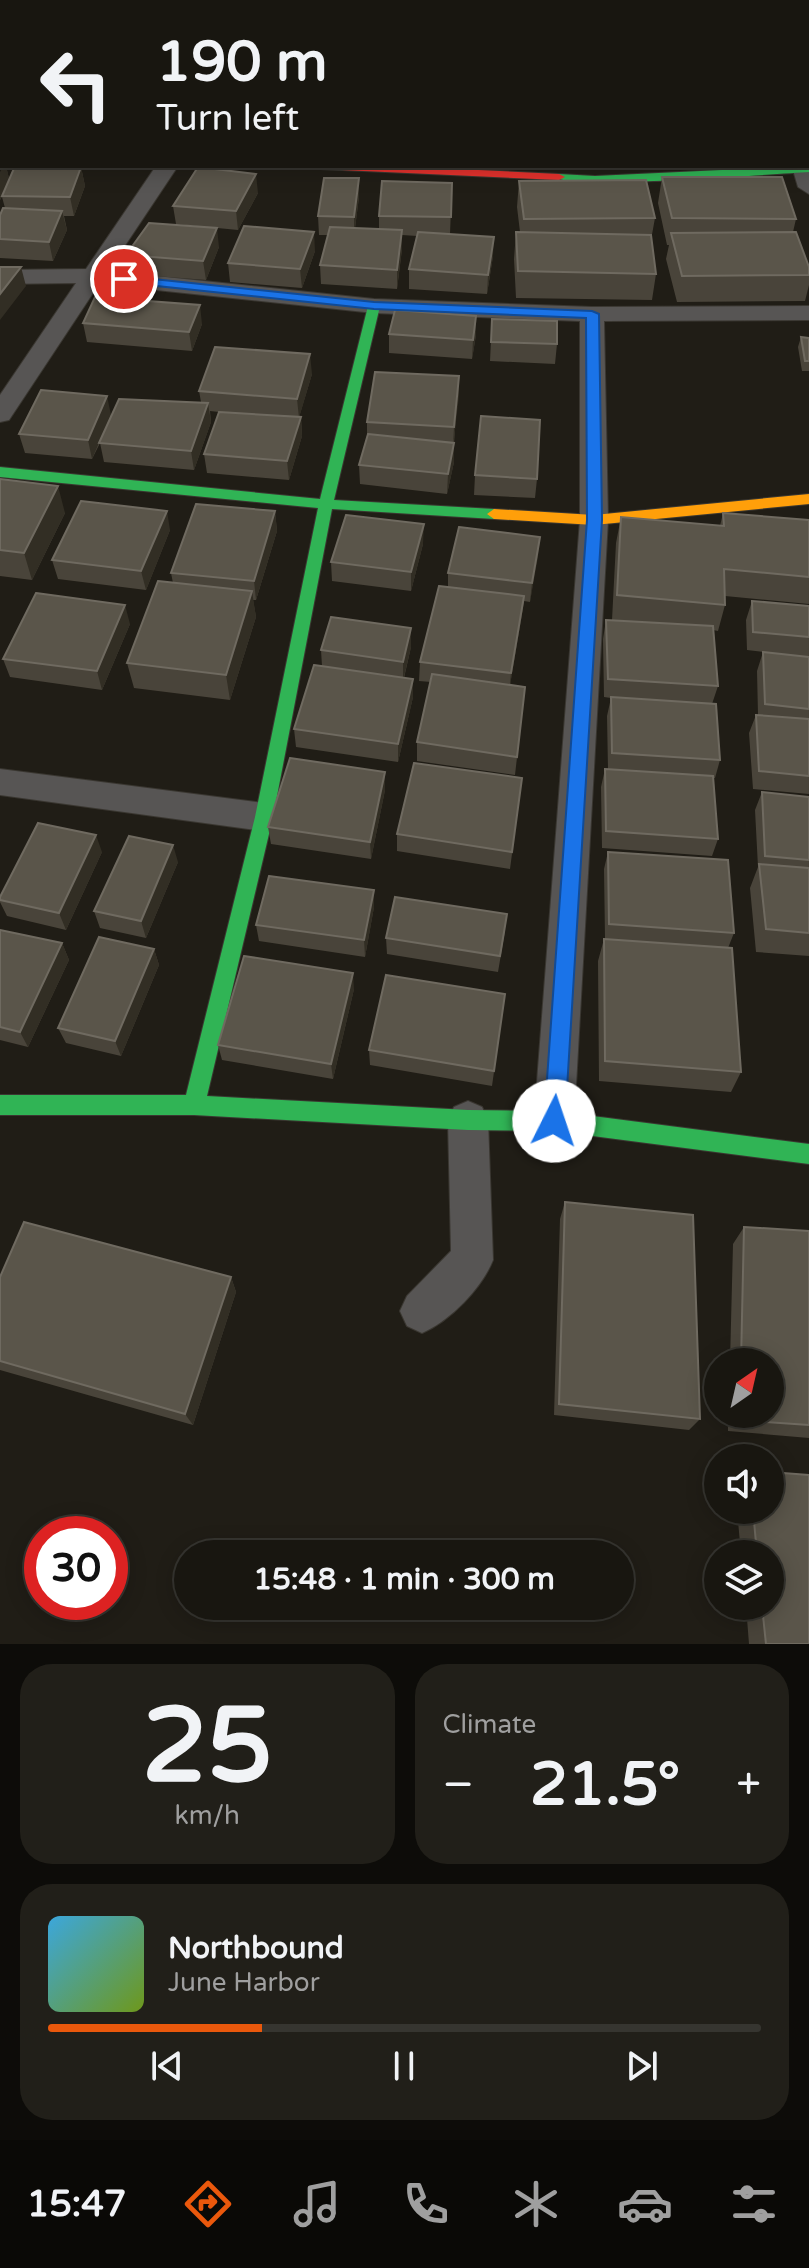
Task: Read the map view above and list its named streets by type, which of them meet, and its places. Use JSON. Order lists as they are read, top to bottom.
{
  "north": "top right",
  "page": {
    "turn": ["190 m", "Turn left"],
    "limit": "30",
    "trip": "15:48 · 1 min · 300 m",
    "tile": [
      ["25", "km/h"],
      "Climate"
    ],
    "heat": ["−", "21.5°", "+"],
    "song": ["Northbound", "June Harbor"],
    "tabs": "15:47"
  }
}
